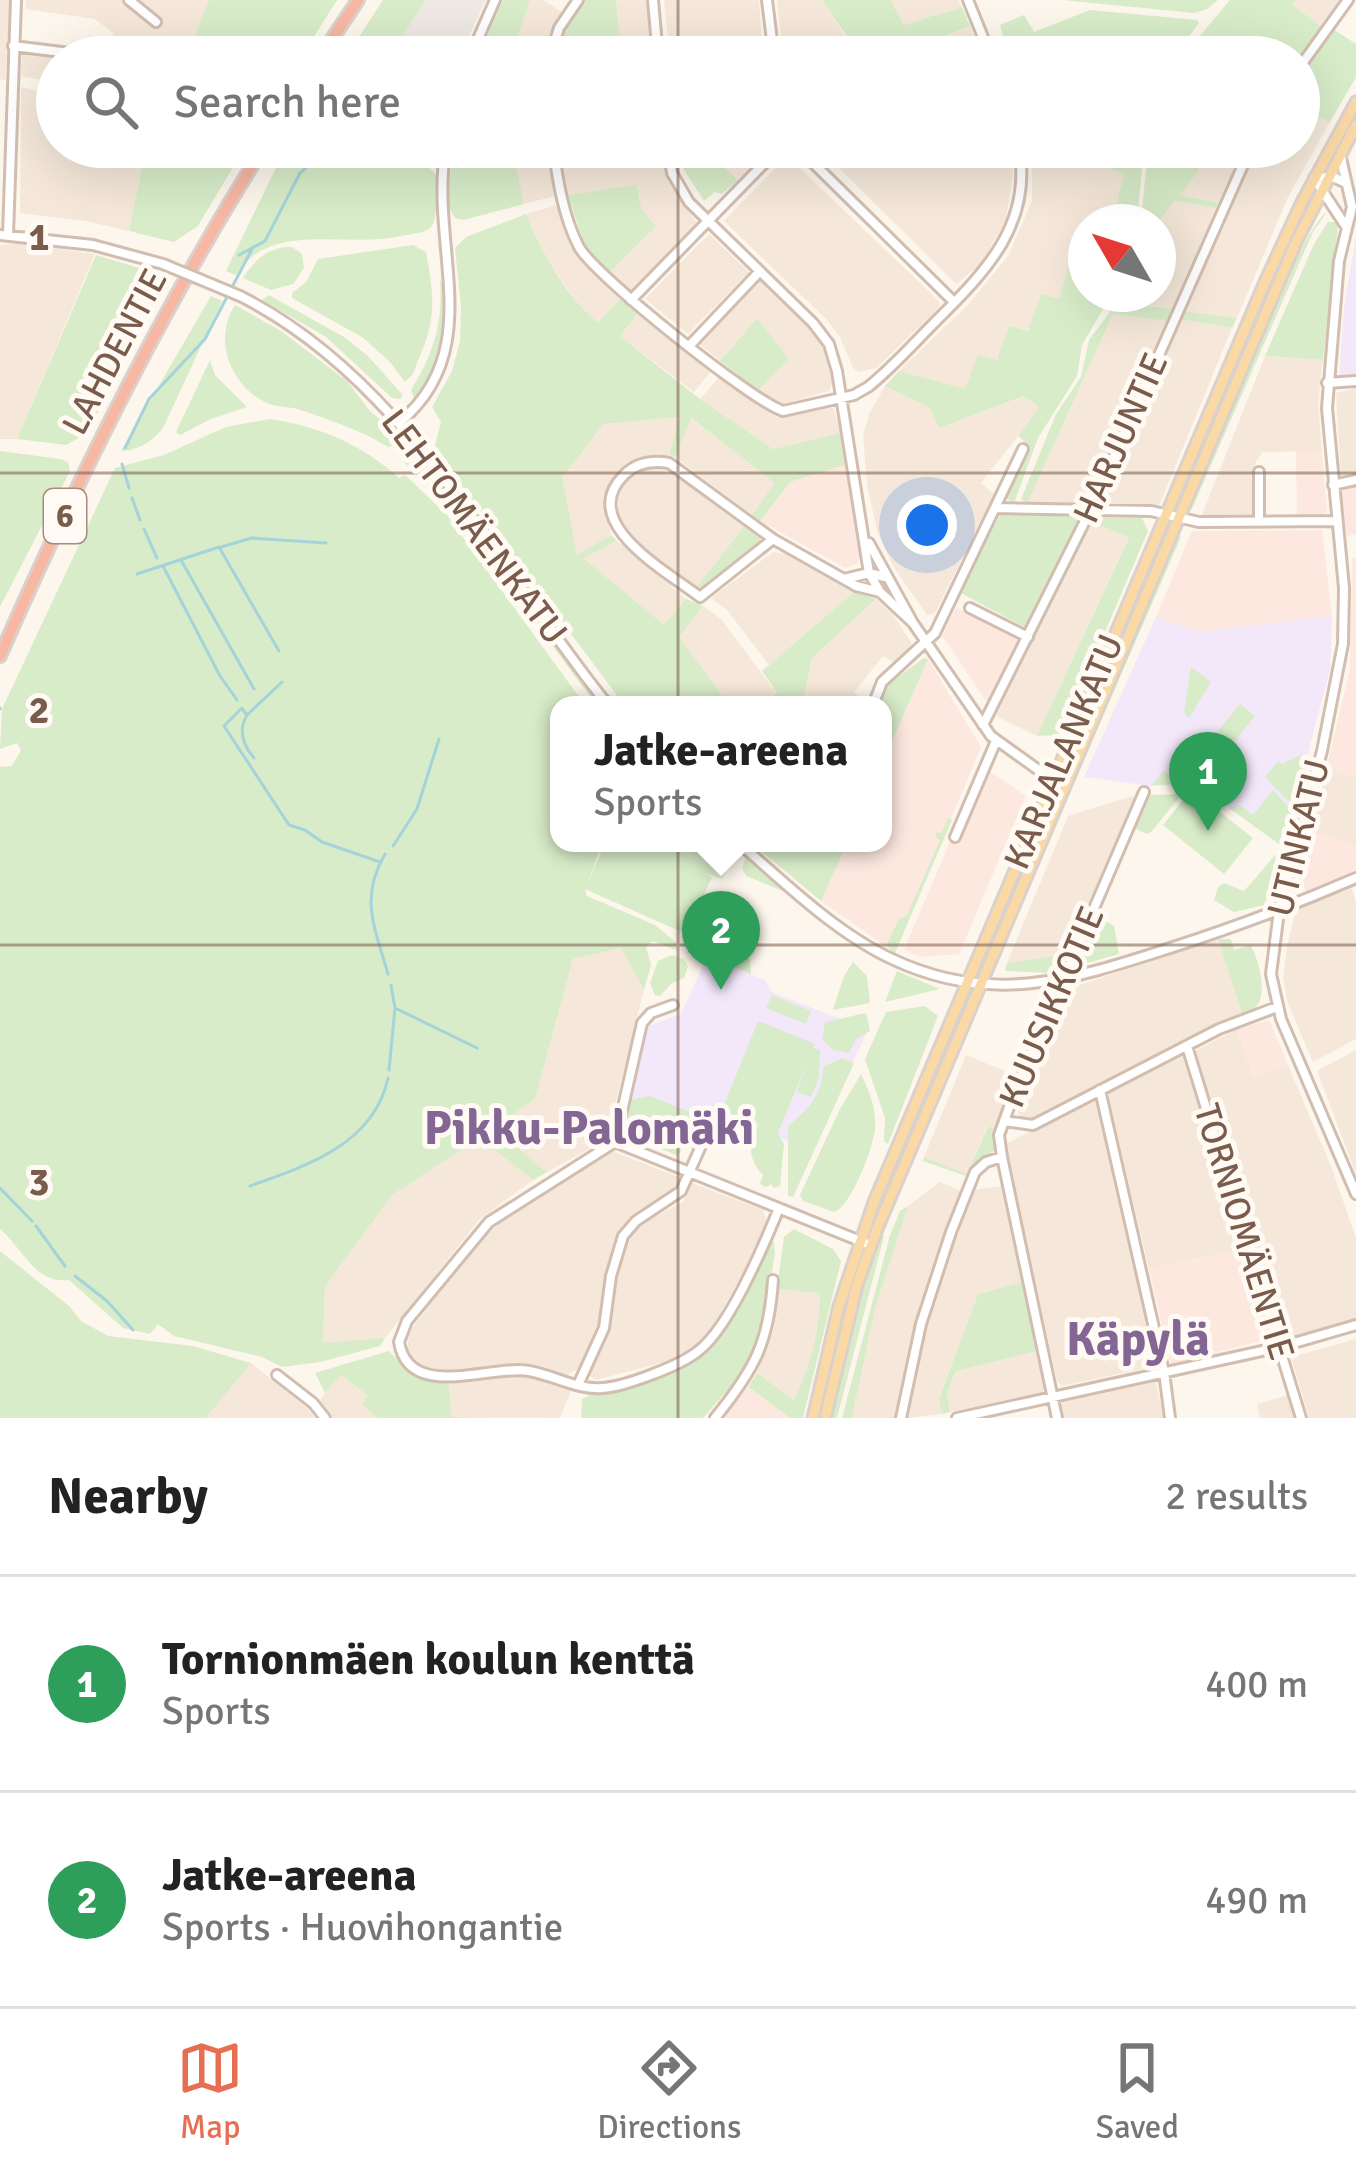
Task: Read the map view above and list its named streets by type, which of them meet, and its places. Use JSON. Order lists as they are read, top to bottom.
{
  "streets": {
    "highway": ["LAHDENTIE", "6"],
    "main road": ["KARJALANKATU"],
    "street": [
      "HARJUNTIE",
      "LEHTOMÄENKATU",
      "UTINKATU",
      "KUUSIKKOTIE",
      "TORNIOMÄENTIE"
    ]
  },
  "crossings": [
    ["KARJALANKATU", "UTINKATU"]
  ],
  "districts": ["Pikku-Palomäki", "Käpylä"],
  "north": "top left",
  "page": {
    "search": "Search here",
    "popup": ["Jatke-areena", "Sports"],
    "pins": ["1", "2"],
    "heading": ["Nearby", "2 results"],
    "list": [
      {
        "mark": "1",
        "name": "Tornionmäen koulun kenttä",
        "note": "Sports",
        "value": "400 m"
      },
      {
        "mark": "2",
        "name": "Jatke-areena",
        "note": "Sports · Huovihongantie",
        "value": "490 m"
      }
    ],
    "nav": ["Map", "Directions", "Saved"]
  },
  "grid": {
    "rows": ["1", "2", "3"]
  }
}
